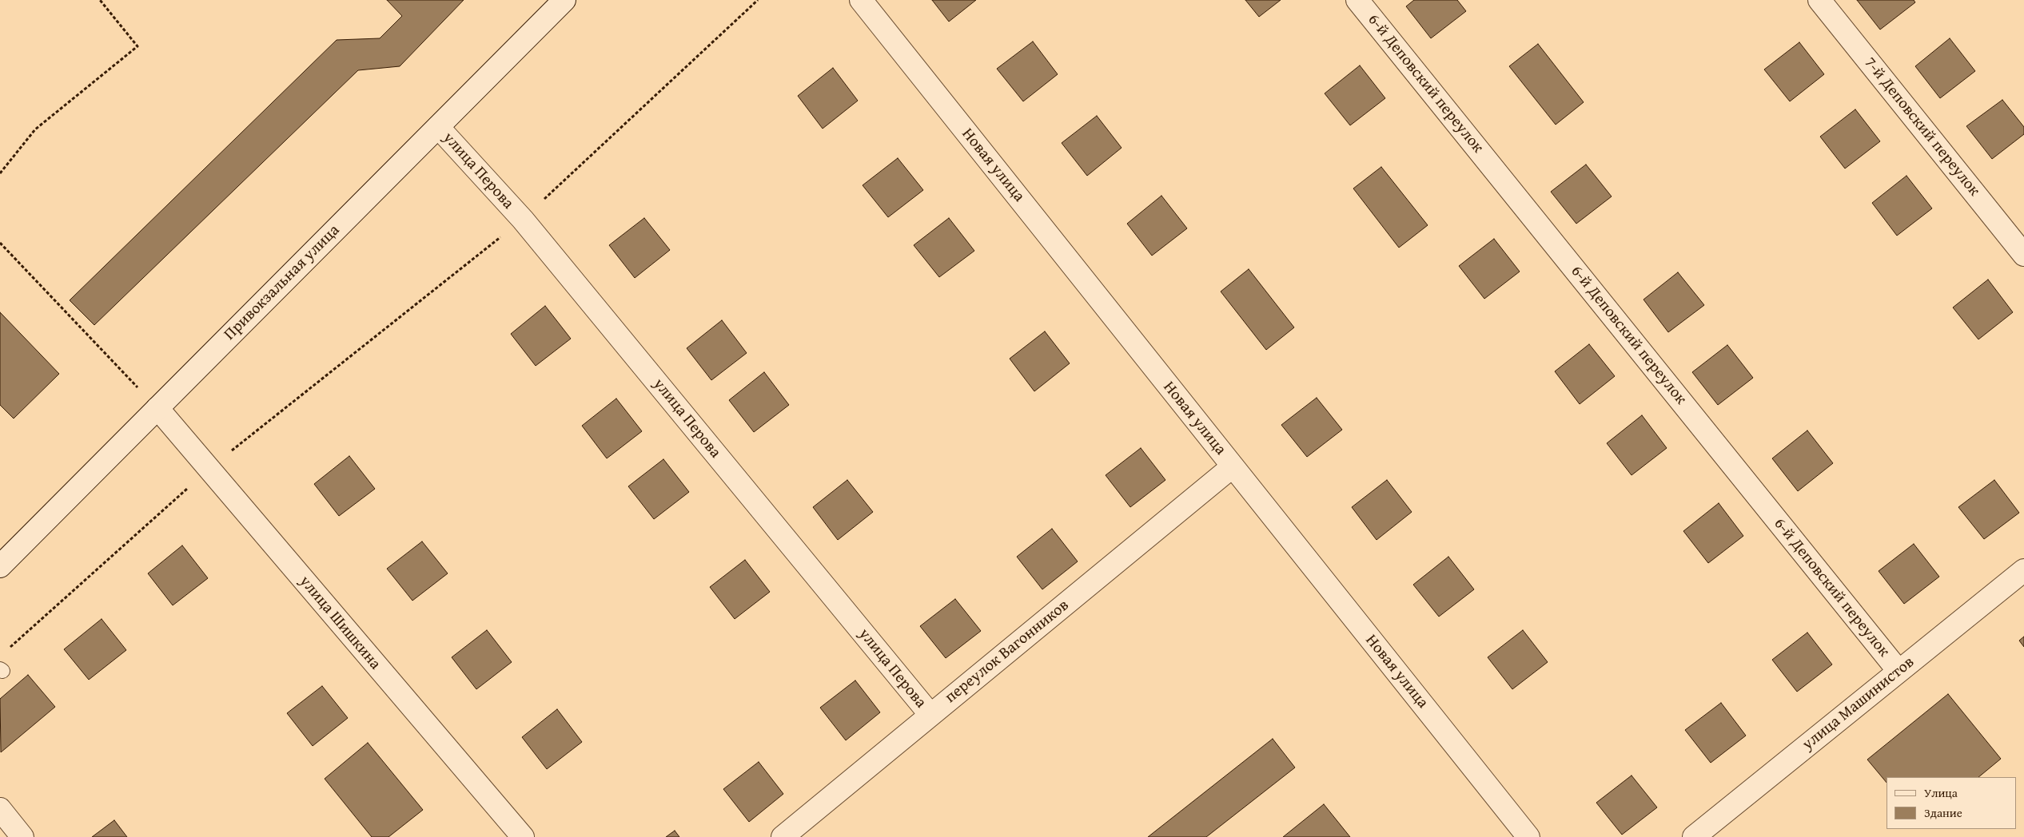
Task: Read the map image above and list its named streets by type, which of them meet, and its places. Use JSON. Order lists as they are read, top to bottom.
{
  "streets": {
    "street": [
      "6-й Деповский переулок",
      "7-й Деповский переулок",
      "Новая улица",
      "улица Перова",
      "Привокзальная улица",
      "улица Шишкина",
      "переулок Вагонников",
      "улица Машинистов"
    ]
  },
  "crossings": [
    ["6-й Деповский переулок", "улица Машинистов"],
    ["Новая улица", "переулок Вагонников"],
    ["улица Перова", "Привокзальная улица"],
    ["улица Перова", "переулок Вагонников"],
    ["Привокзальная улица", "улица Шишкина"]
  ],
  "legend": ["Улица", "Здание"]
}
